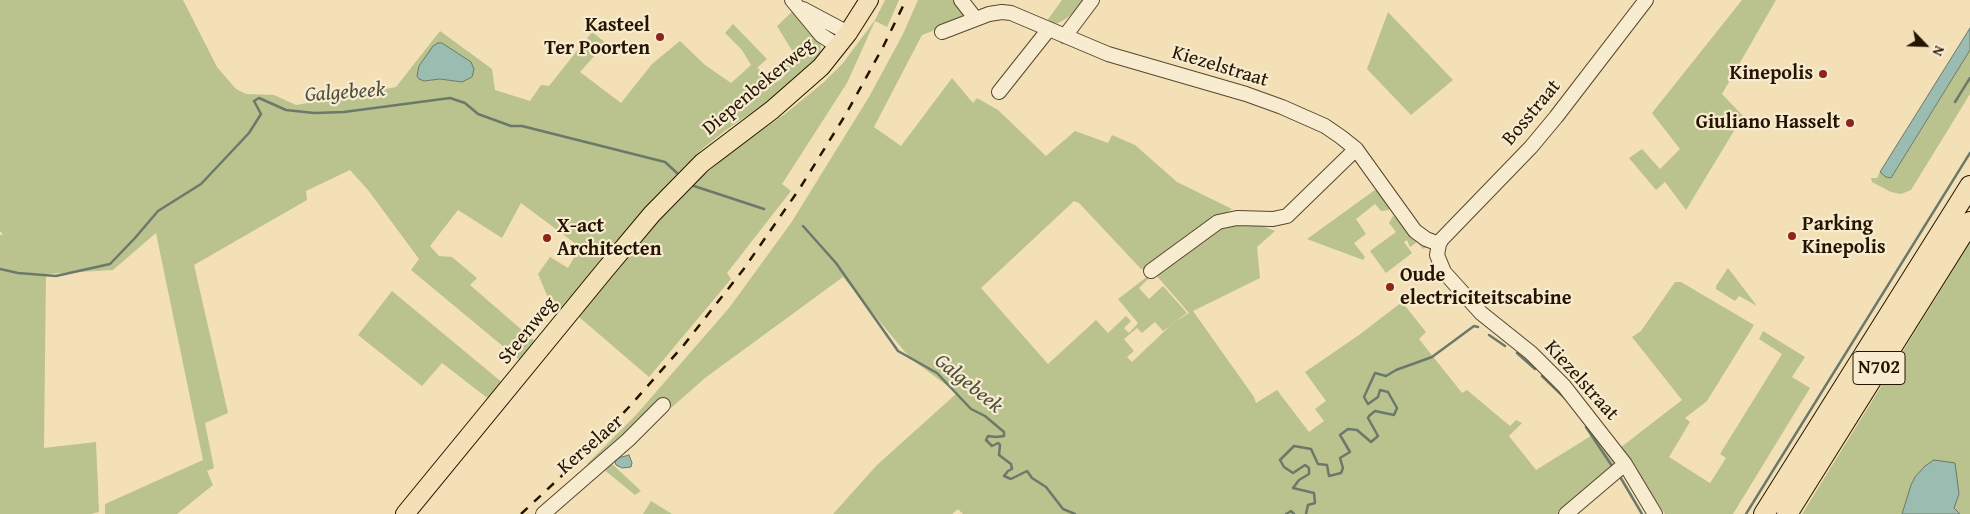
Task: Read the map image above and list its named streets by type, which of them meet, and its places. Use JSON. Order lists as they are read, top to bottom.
{
  "streets": {
    "highway": ["N702"],
    "main road": ["Diepenbekerweg", "Steenweg"],
    "street": ["Kiezelstraat", "Bosstraat", "Kerselaer"]
  },
  "crossings": [
    ["Kiezelstraat", "Bosstraat"],
    ["Diepenbekerweg", "Steenweg"]
  ],
  "water": ["Galgebeek"],
  "places": [
    "Kasteel Ter Poorten",
    "Kinepolis",
    "Giuliano Hasselt",
    "Parking Kinepolis",
    "X-act Architecten",
    "Oude electriciteitscabine"
  ],
  "north": "bottom right"
}
